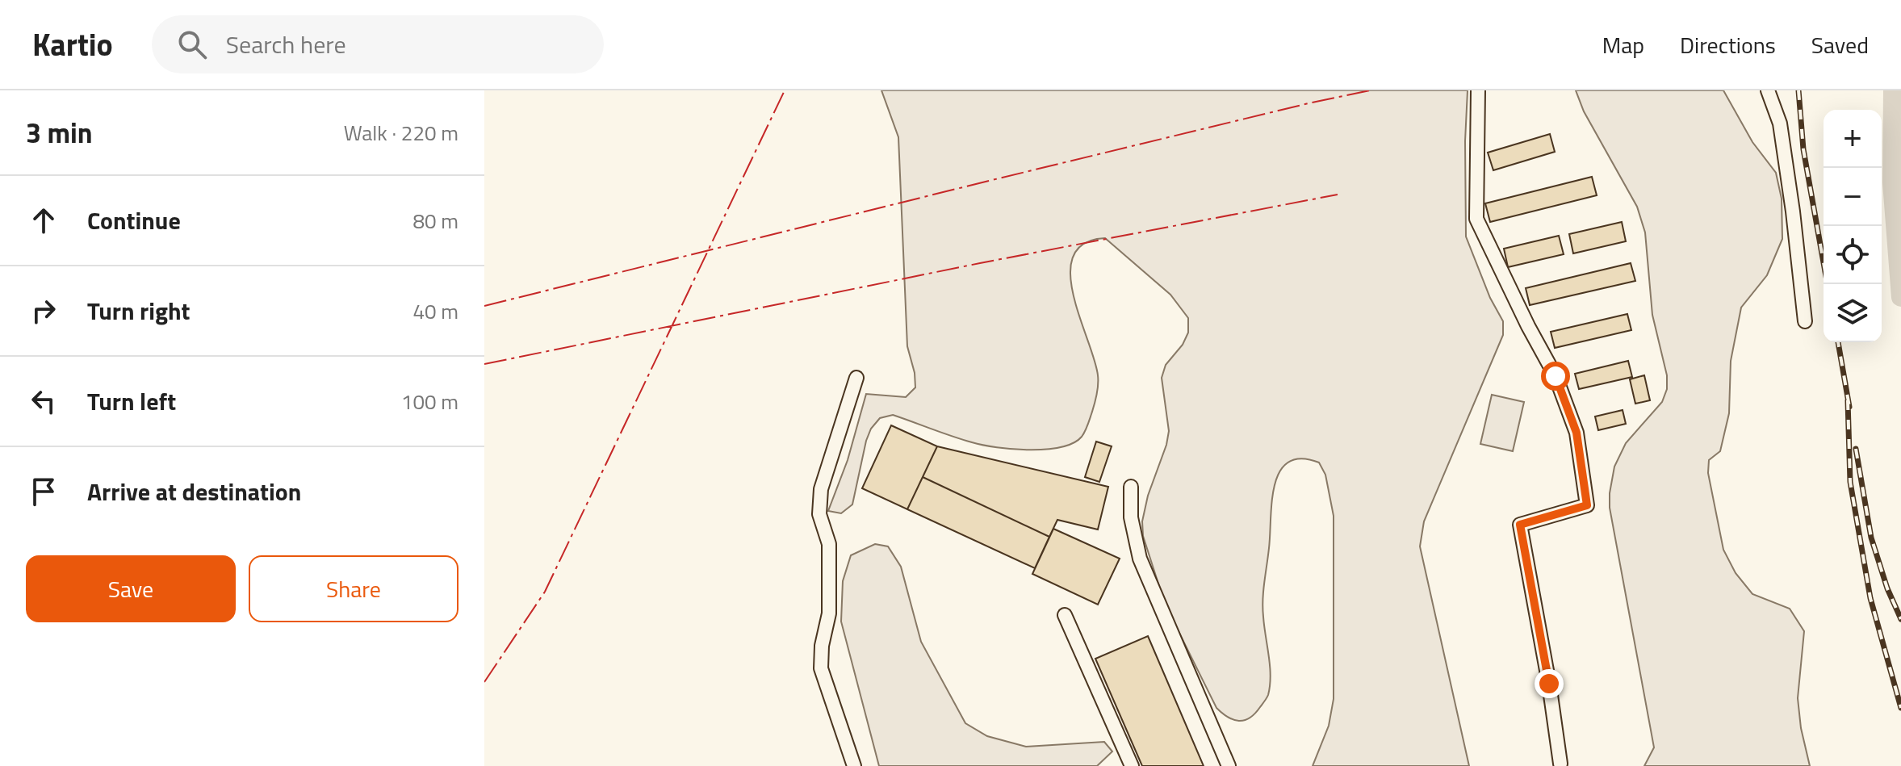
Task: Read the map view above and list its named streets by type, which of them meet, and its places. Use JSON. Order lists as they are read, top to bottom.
{
  "page": {
    "header": "Kartio",
    "search": "Search here",
    "nav": ["Map", "Directions", "Saved"],
    "heading": ["3 min", "Walk · 220 m"],
    "map_buttons": ["+", "−"],
    "list": [
      ["Continue", "80 m"],
      ["Turn right", "40 m"],
      ["Turn left", "100 m"],
      "Arrive at destination"
    ],
    "buttons": ["Save", "Share"]
  }
}
